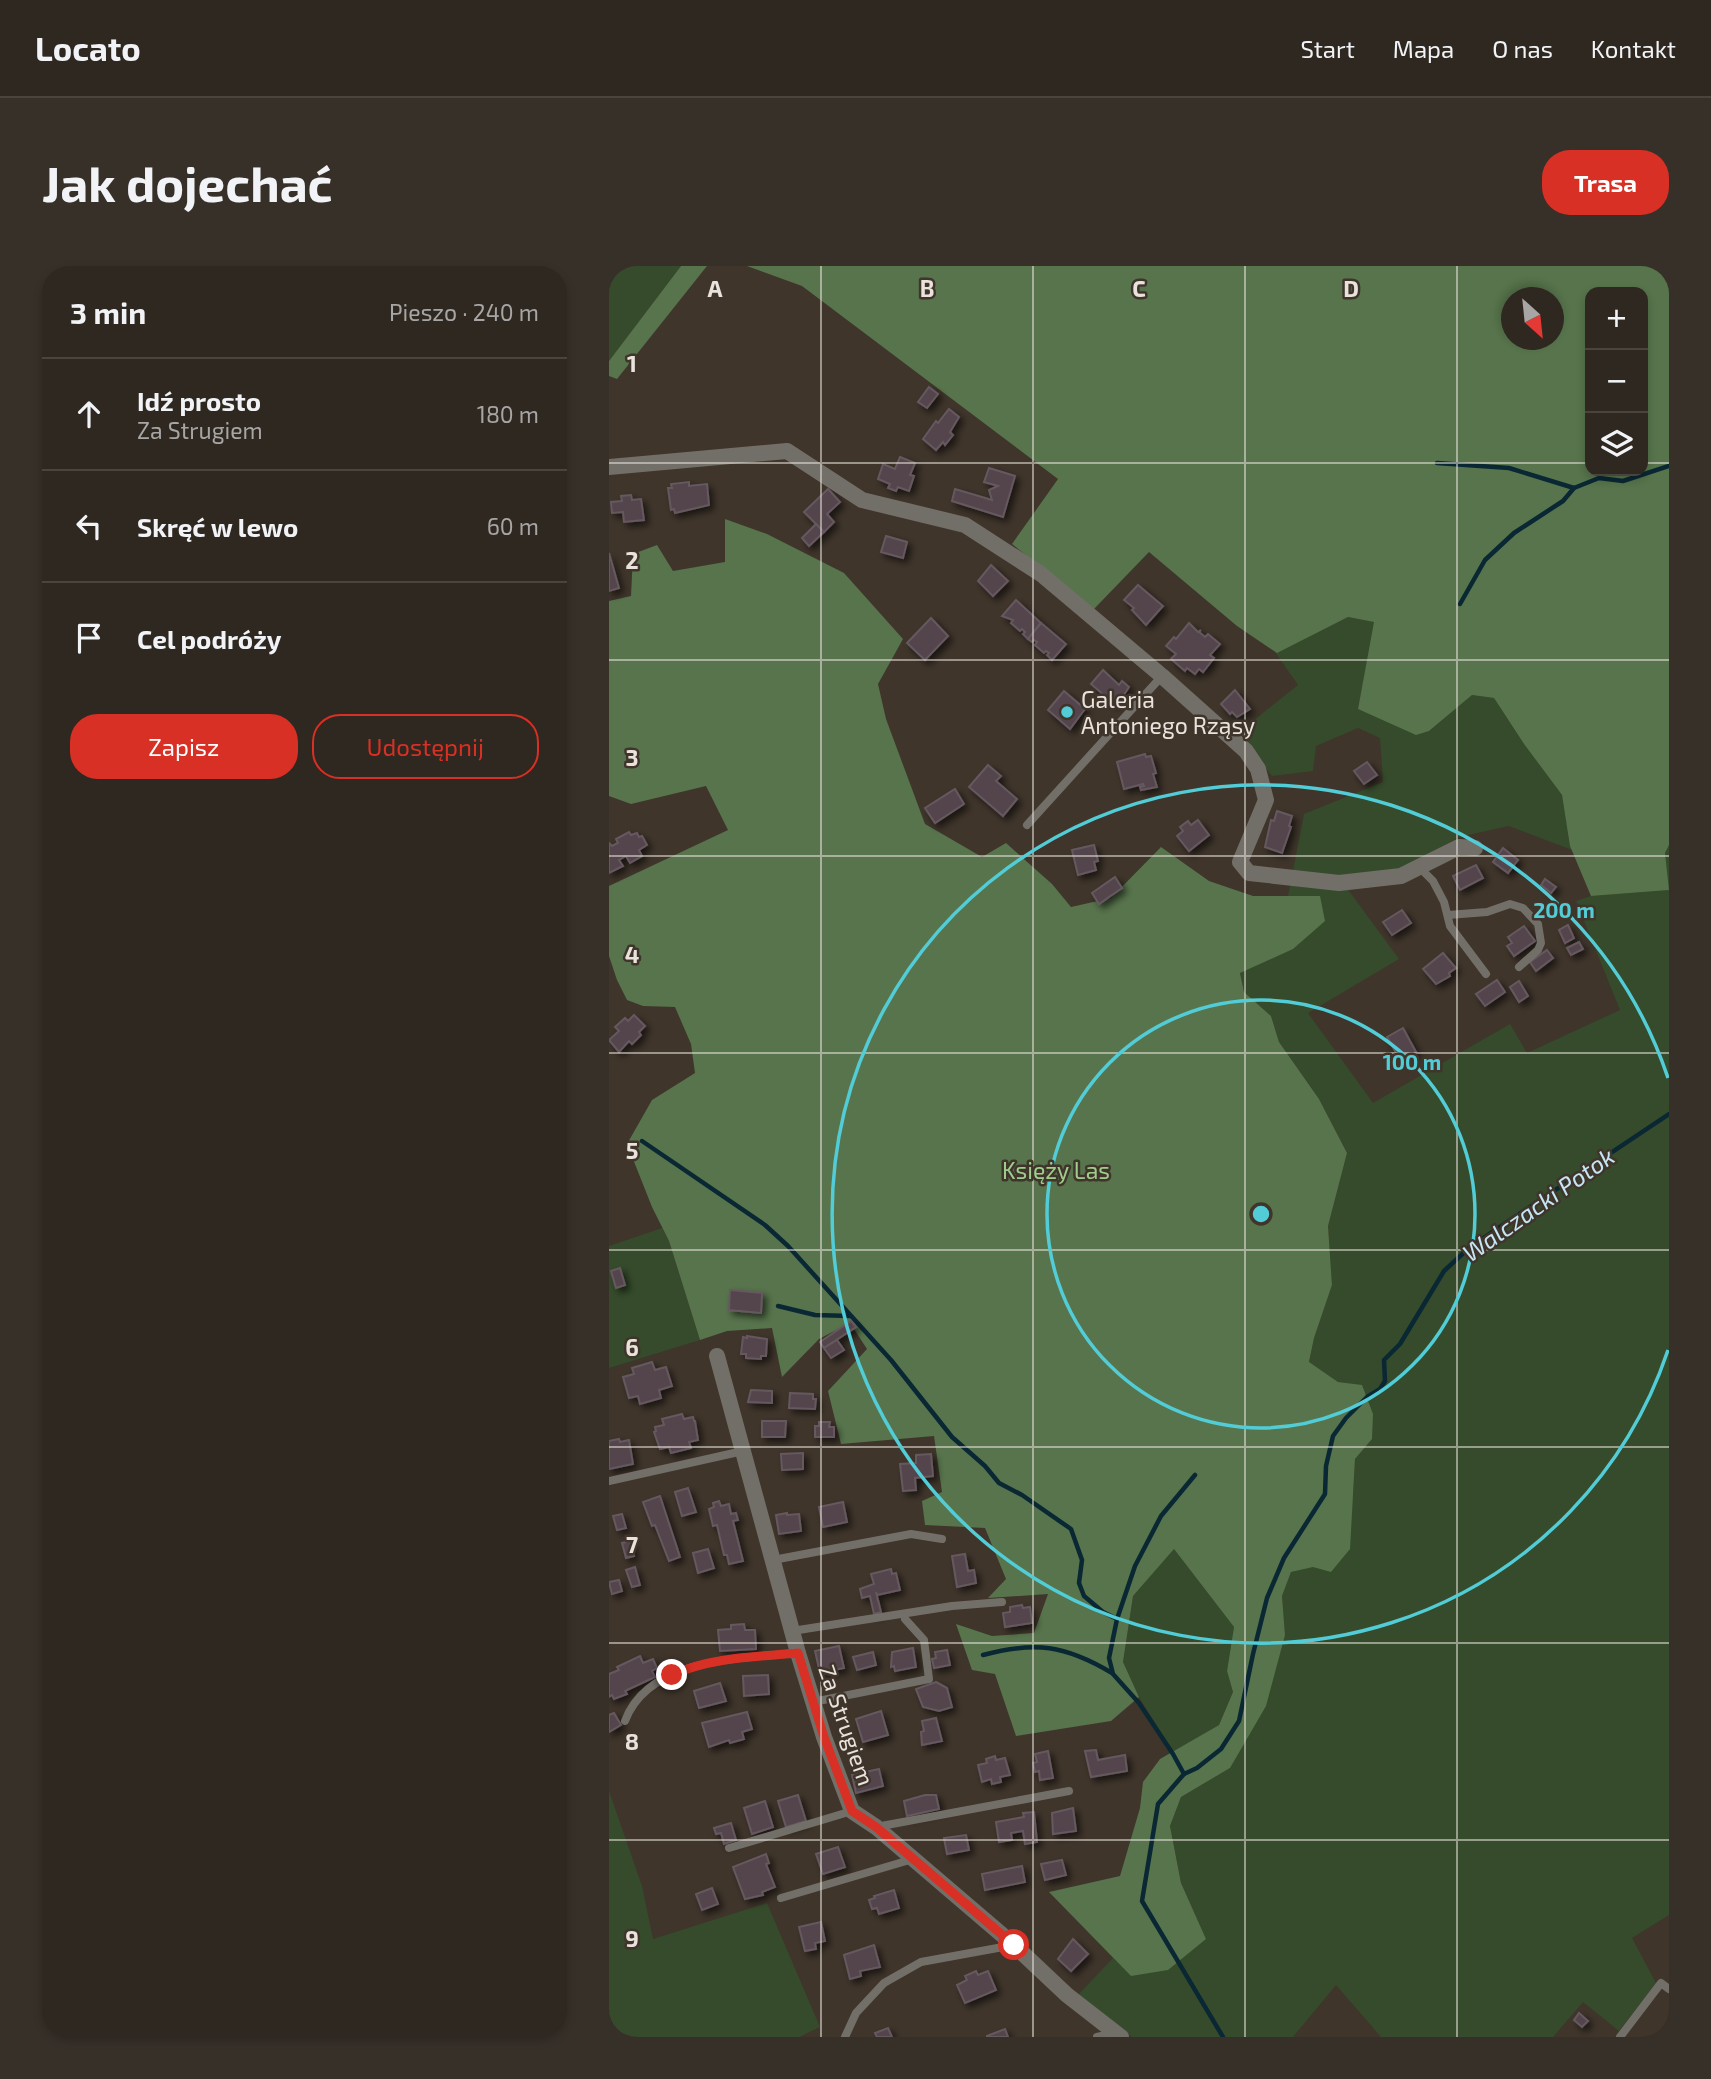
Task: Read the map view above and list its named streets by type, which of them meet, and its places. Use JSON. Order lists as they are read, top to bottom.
{
  "streets": {
    "street": ["Za Strugiem"]
  },
  "water": ["Walczacki Potok"],
  "parks": ["Księży Las"],
  "places": ["Galeria Antoniego Rząsy"],
  "north": "bottom right",
  "page": {
    "header": "Locato",
    "nav": [
      "Start",
      "Mapa",
      "O nas",
      "Kontakt"
    ],
    "buttons": [
      "Trasa",
      ["Zapisz", "Udostępnij"]
    ],
    "title": "Jak dojechać",
    "heading": ["3 min", "Pieszo · 240 m"],
    "map_buttons": ["+", "−"],
    "list": [
      ["Idź prosto", "Za Strugiem", "180 m"],
      ["Skręć w lewo", "60 m"],
      "Cel podróży"
    ]
  },
  "grid": {
    "columns": [
      "A",
      "B",
      "C",
      "D"
    ],
    "rows": [
      "1",
      "2",
      "3",
      "4",
      "5",
      "6",
      "7",
      "8",
      "9"
    ]
  },
  "rings": ["200 m", "100 m"]
}
